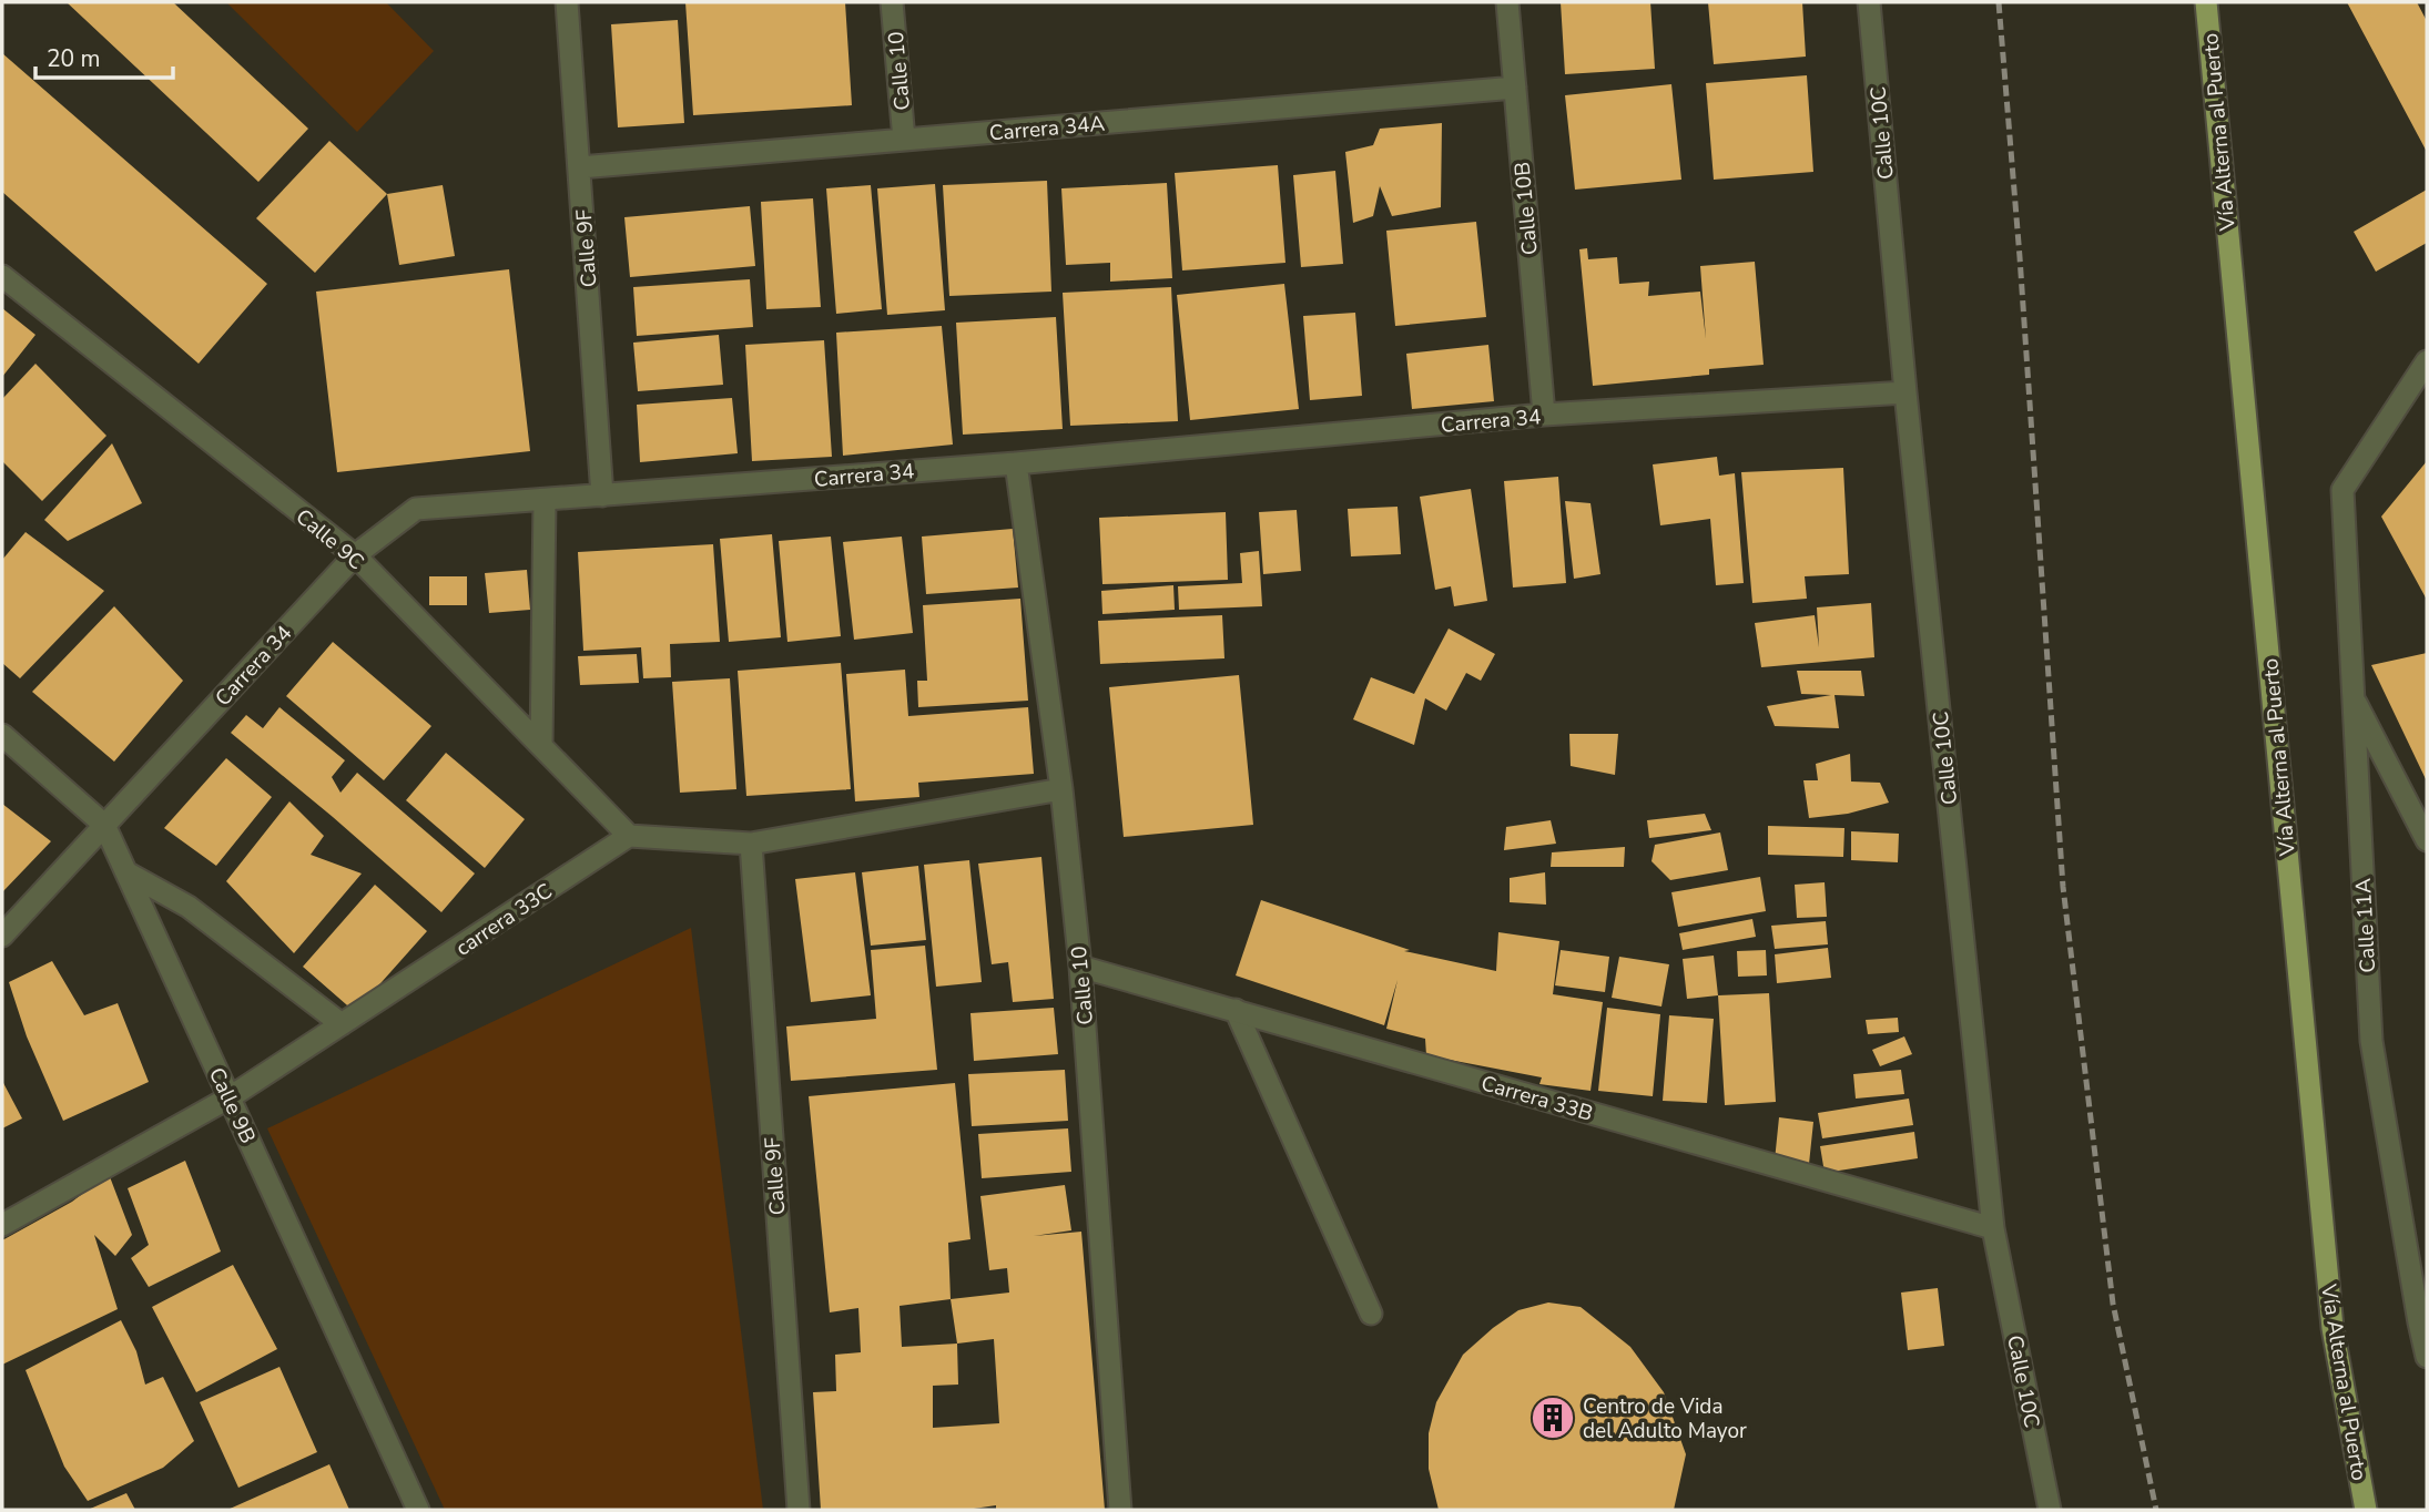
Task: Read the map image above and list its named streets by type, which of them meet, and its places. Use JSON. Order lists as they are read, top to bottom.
{
  "streets": {
    "main road": ["Vía Alterna al Puerto"],
    "street": [
      "Calle 10",
      "Carrera 34A",
      "Calle 10C",
      "Calle 10B",
      "Calle 9F",
      "Carrera 34",
      "Calle 9C",
      "carrera 33C",
      "Calle 11A",
      "Carrera 33B",
      "Calle 9B"
    ]
  },
  "crossings": [
    ["Calle 10", "Carrera 34A"],
    ["Calle 10", "Carrera 34"],
    ["Calle 10", "Carrera 33B"],
    ["Carrera 34A", "Calle 10B"],
    ["Carrera 34A", "Calle 9F"],
    ["Calle 10C", "Carrera 34"],
    ["Calle 10C", "Carrera 33B"],
    ["Calle 10B", "Carrera 34"],
    ["Calle 9F", "Carrera 34"],
    ["Carrera 34", "Calle 9C"],
    ["Carrera 34", "Calle 9B"],
    ["Calle 9C", "carrera 33C"],
    ["carrera 33C", "Calle 9B"]
  ],
  "places": {
    "building": ["Centro de Vida del Adulto Mayor"]
  },
  "scale_bar": "20 m"
}
